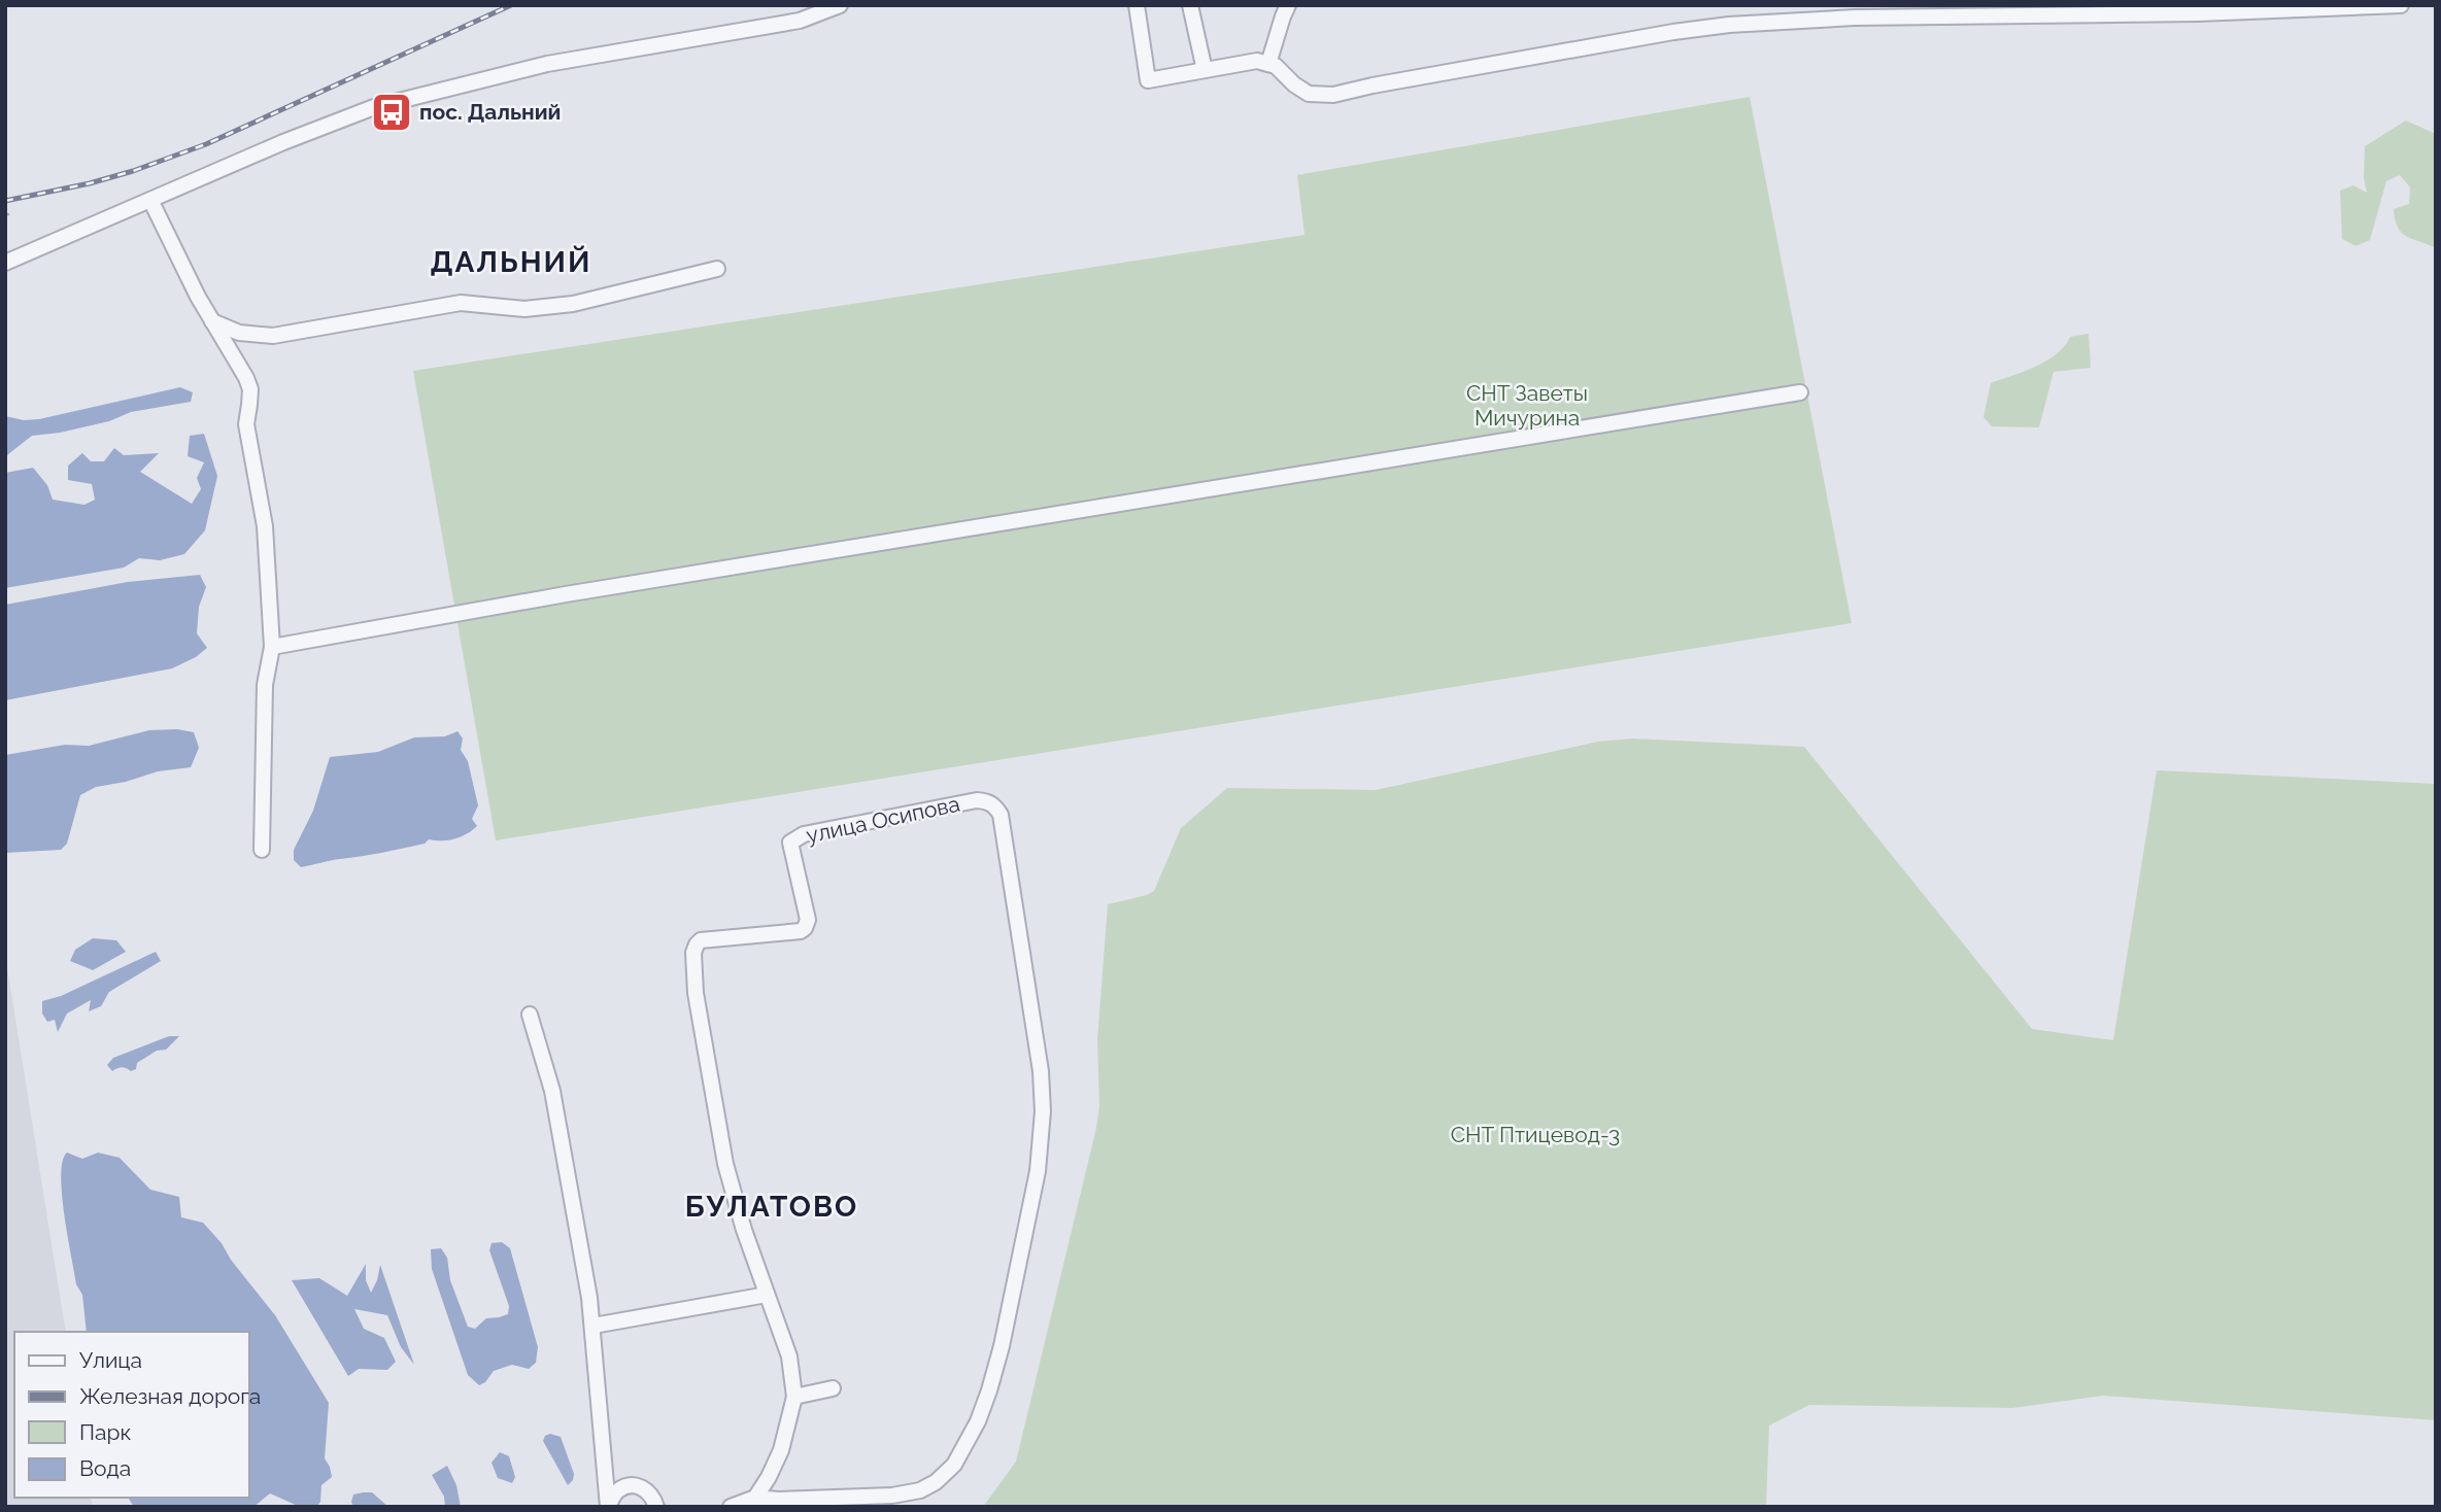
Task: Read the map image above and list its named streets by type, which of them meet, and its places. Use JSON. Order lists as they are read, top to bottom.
{
  "streets": {
    "street": ["улица Осипова"]
  },
  "districts": ["ДАЛЬНИЙ", "БУЛАТОВО"],
  "parks": ["СНТ Заветы Мичурина", "СНТ Птицевод-3"],
  "places": {
    "bus stop": ["пос. Дальний"]
  },
  "legend": [
    "Улица",
    "Железная дорога",
    "Парк",
    "Вода"
  ]
}
